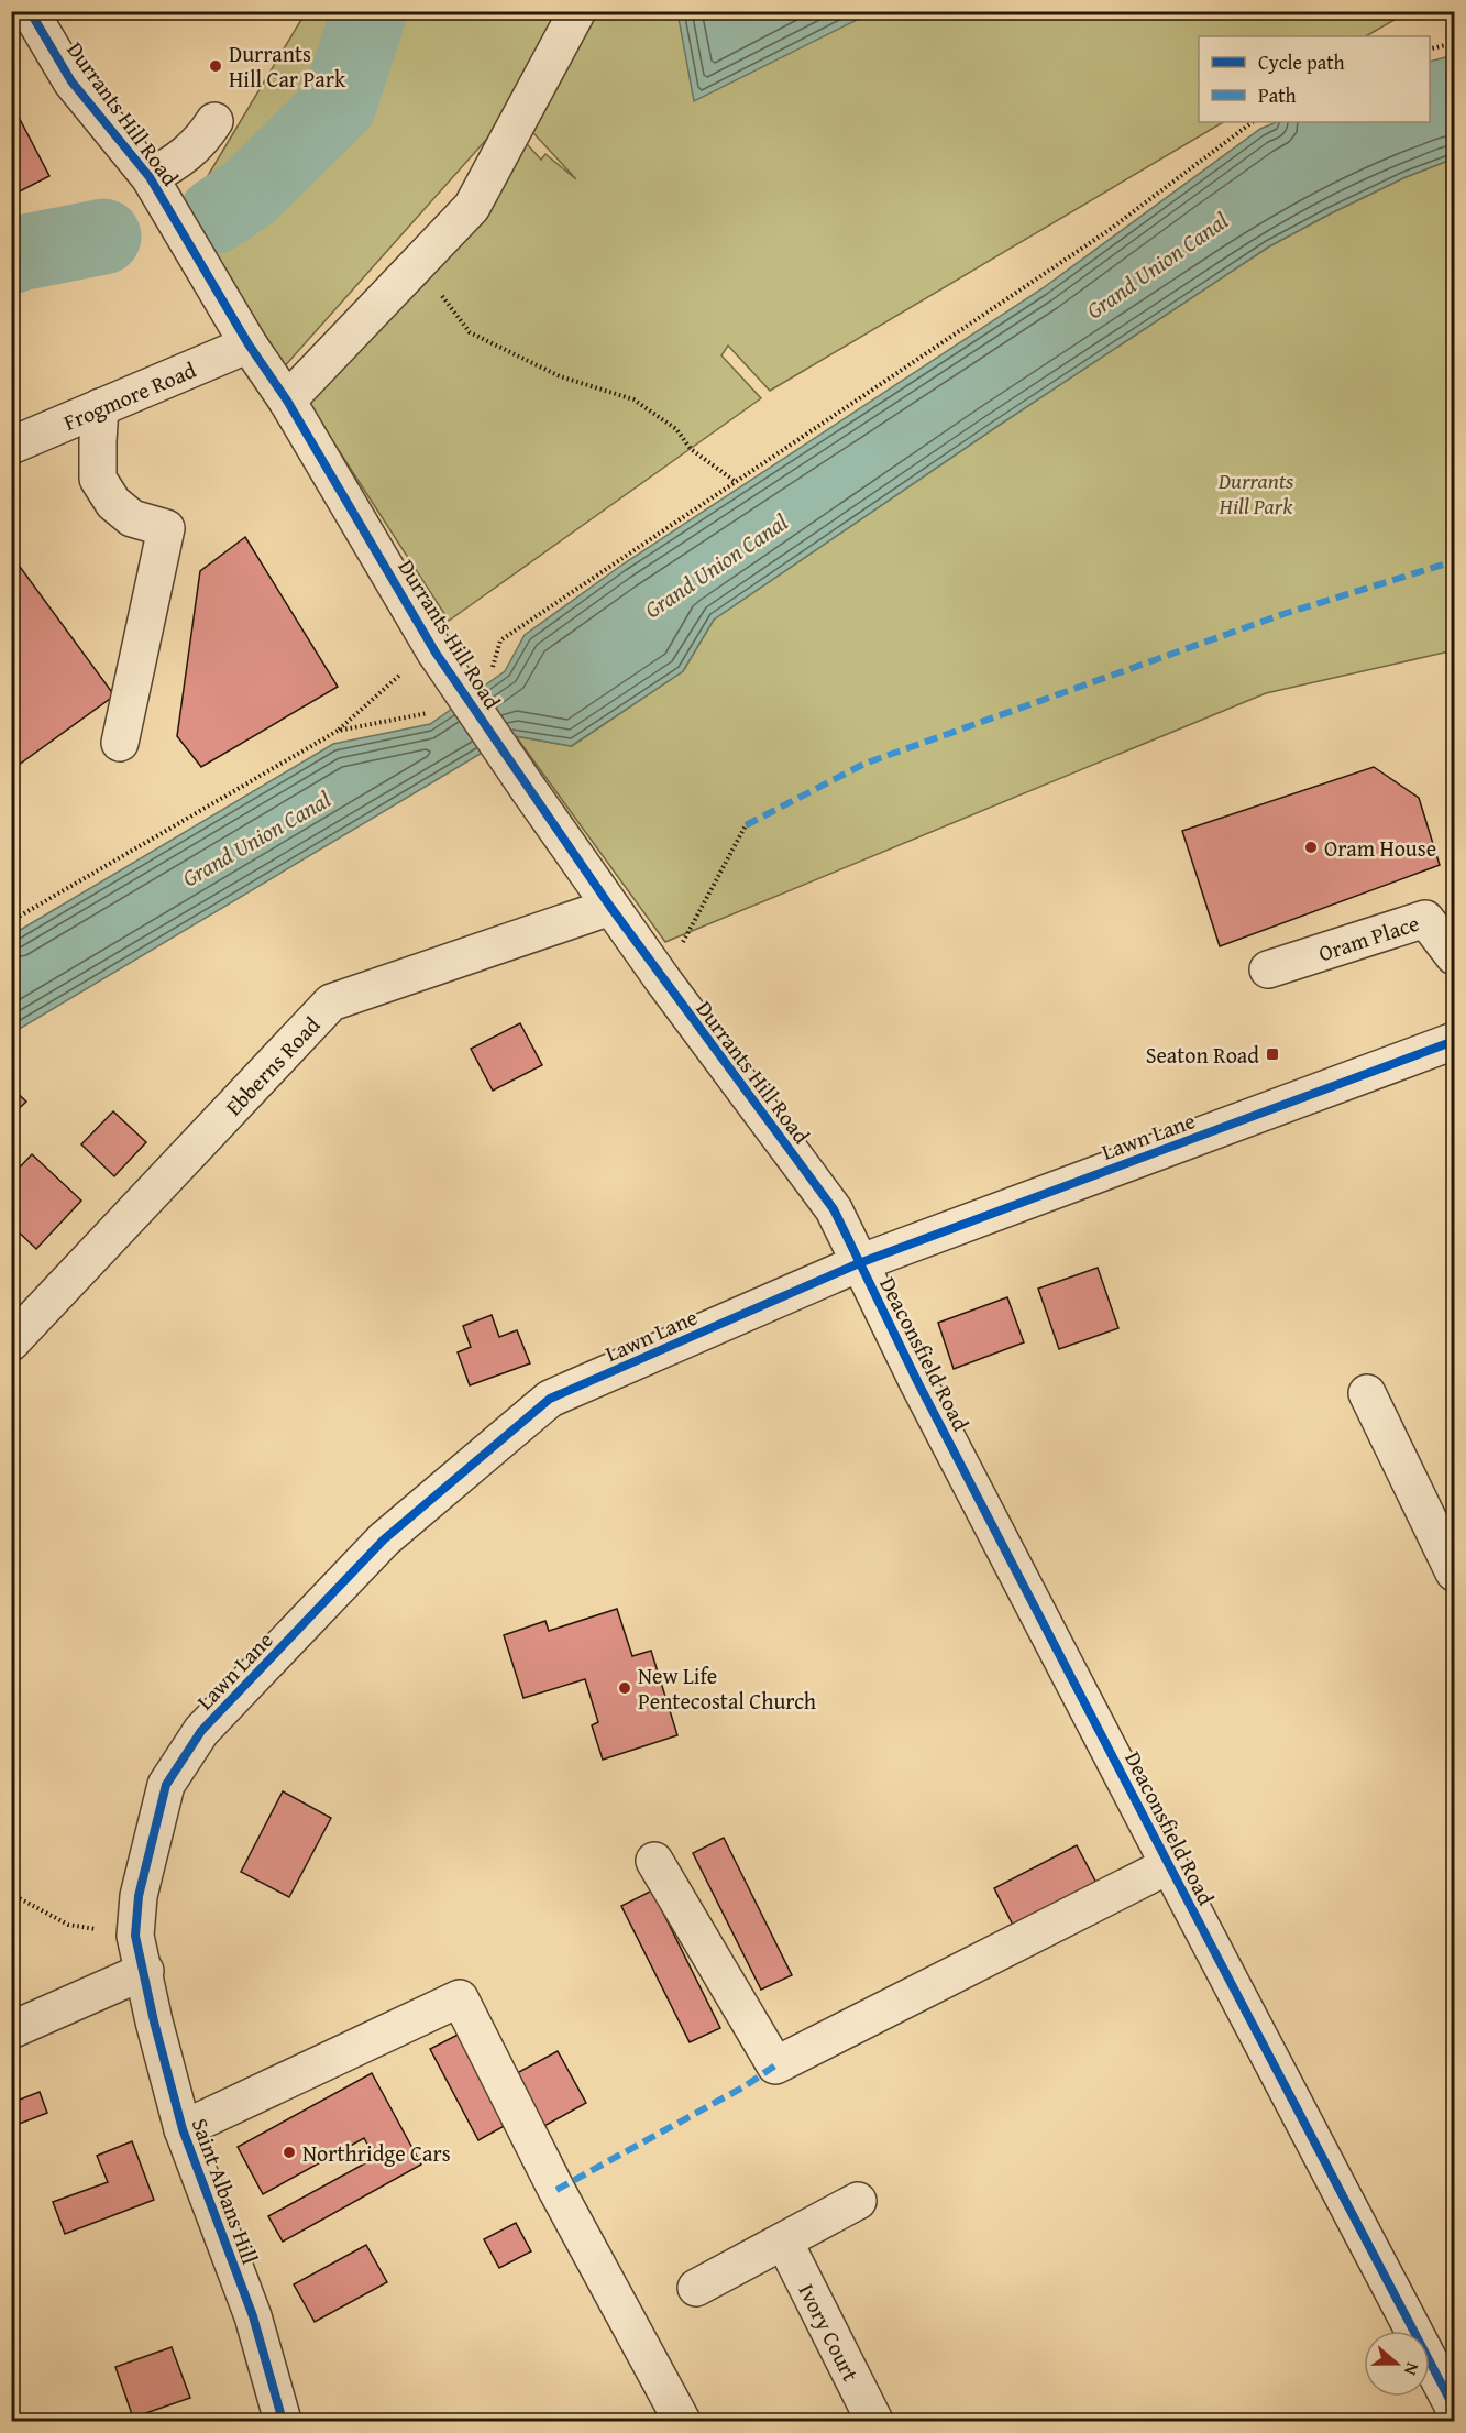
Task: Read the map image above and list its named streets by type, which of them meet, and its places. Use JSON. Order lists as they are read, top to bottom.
{
  "streets": {
    "street": [
      "Durrants Hill Road",
      "Frogmore Road",
      "Oram Place",
      "Ebberns Road",
      "Lawn Lane",
      "Deaconsfield Road",
      "Saint Albans Hill",
      "Ivory Court"
    ]
  },
  "crossings": [
    ["Durrants Hill Road", "Frogmore Road"],
    ["Durrants Hill Road", "Ebberns Road"],
    ["Durrants Hill Road", "Lawn Lane"],
    ["Durrants Hill Road", "Deaconsfield Road"],
    ["Lawn Lane", "Deaconsfield Road"],
    ["Lawn Lane", "Saint Albans Hill"]
  ],
  "water": ["Grand Union Canal"],
  "parks": ["Durrants Hill Park"],
  "places": {
    "other": [
      "Durrants Hill Car Park",
      "Oram House",
      "New Life Pentecostal Church",
      "Northridge Cars"
    ],
    "transit": ["Seaton Road"]
  },
  "legend": ["Cycle path", "Path"],
  "north": "right"
}
